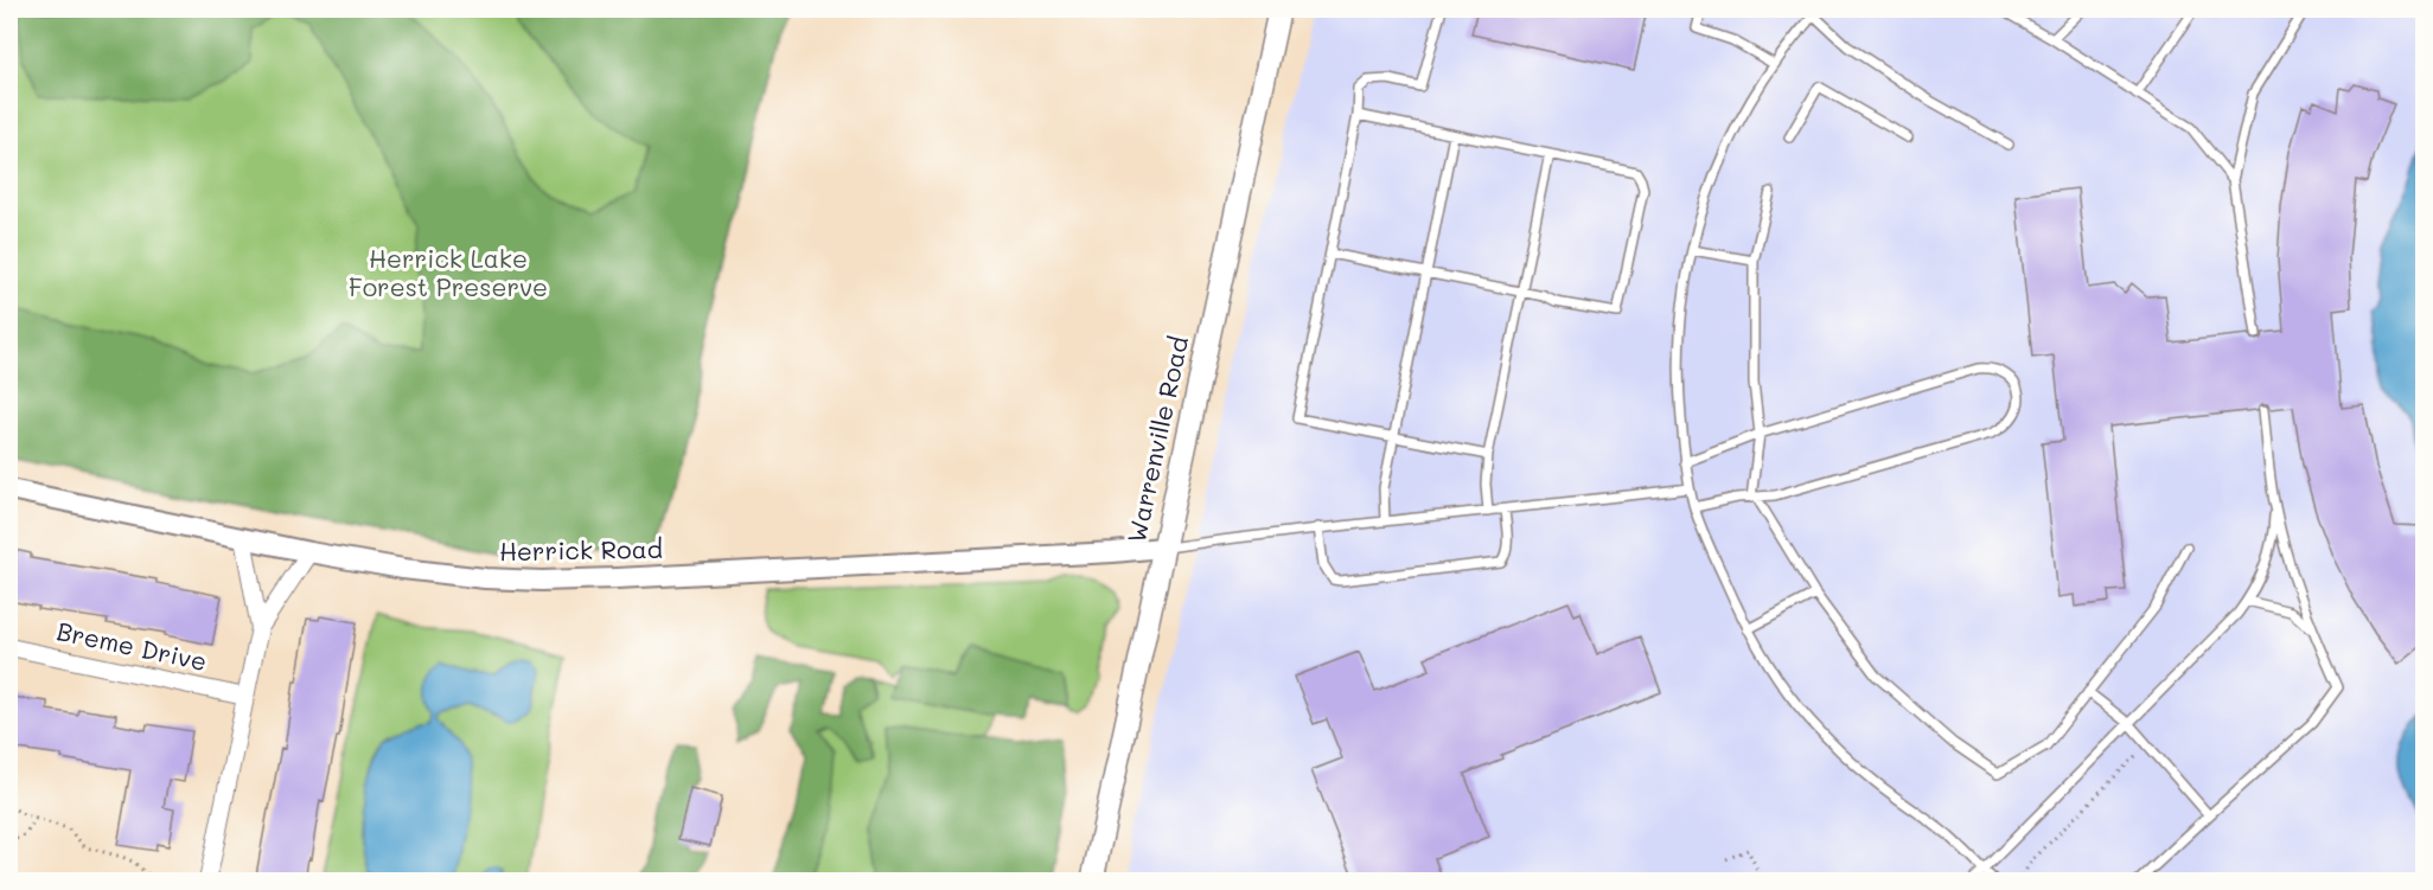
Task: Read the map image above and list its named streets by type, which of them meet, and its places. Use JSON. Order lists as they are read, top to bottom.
{
  "streets": {
    "main road": ["Warrenville Road"],
    "street": ["Herrick Road", "Breme Drive"]
  },
  "crossings": [
    ["Warrenville Road", "Herrick Road"]
  ],
  "parks": ["Herrick Lake Forest Preserve"]
}
